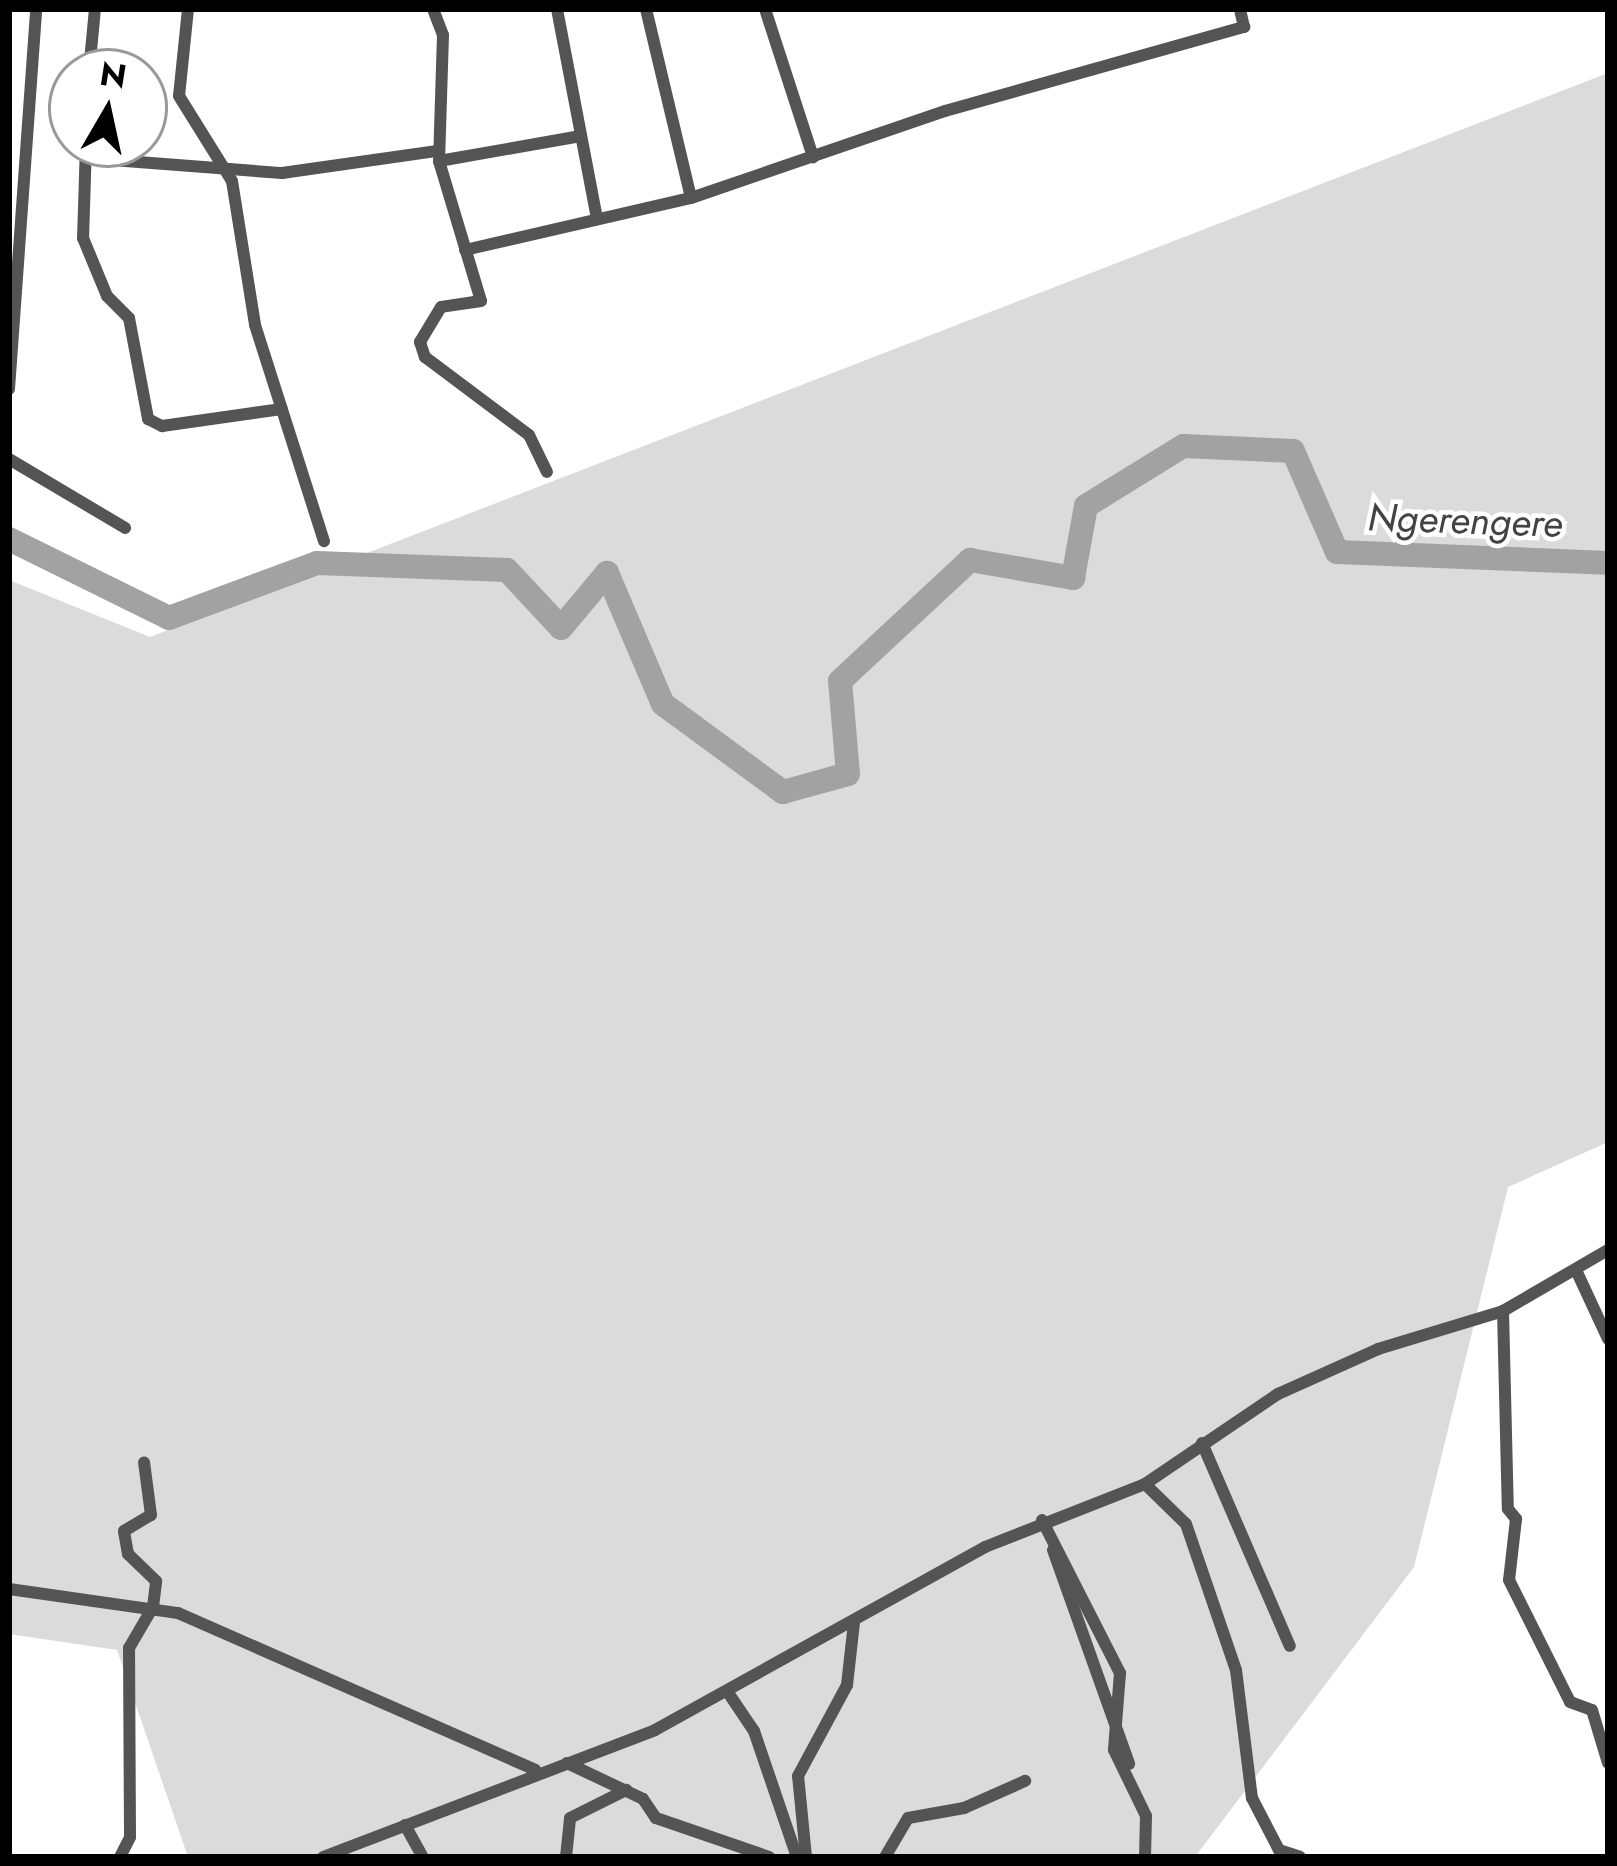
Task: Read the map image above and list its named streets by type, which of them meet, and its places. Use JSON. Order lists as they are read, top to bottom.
{
  "water": ["Ngerengere"],
  "north": "top"
}
